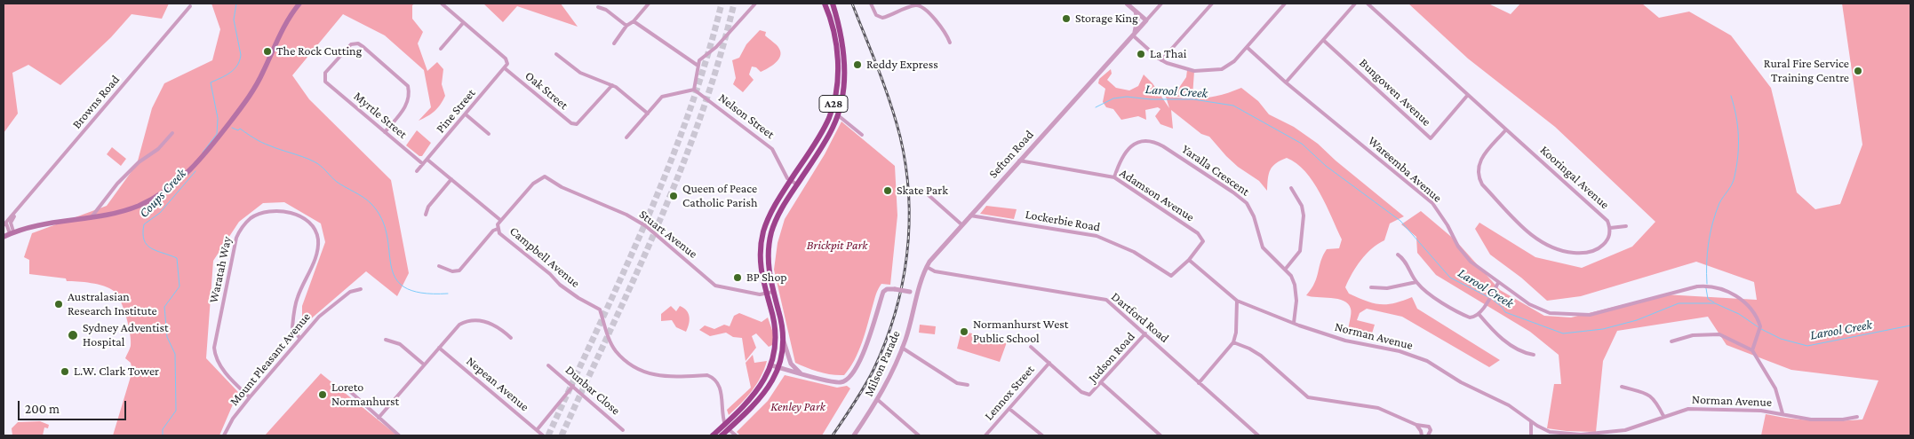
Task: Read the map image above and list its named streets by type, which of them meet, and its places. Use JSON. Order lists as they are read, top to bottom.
{
  "streets": {
    "highway": ["A28"],
    "street": [
      "Oak Street",
      "Bungowen Avenue",
      "Browns Road",
      "Pine Street",
      "Myrtle Street",
      "Nelson Street",
      "Sefton Road",
      "Wareemba Avenue",
      "Yaralla Crescent",
      "Kooringal Avenue",
      "Adamson Avenue",
      "Lockerbie Road",
      "Stuart Avenue",
      "Campbell Avenue",
      "Waratah Way",
      "Dartford Road",
      "Norman Avenue",
      "Judson Road",
      "Mount Pleasant Avenue",
      "Milson Parade",
      "Nepean Avenue",
      "Dunbar Close",
      "Lennox Street"
    ]
  },
  "crossings": [
    ["Oak Street", "Pine Street"],
    ["Bungowen Avenue", "Kooringal Avenue"],
    ["A28", "Nelson Street"],
    ["A28", "Stuart Avenue"],
    ["A28", "Campbell Avenue"],
    ["Pine Street", "Myrtle Street"],
    ["Sefton Road", "Adamson Avenue"],
    ["Sefton Road", "Lockerbie Road"],
    ["Sefton Road", "Dartford Road"],
    ["Sefton Road", "Milson Parade"],
    ["Yaralla Crescent", "Adamson Avenue"],
    ["Yaralla Crescent", "Norman Avenue"],
    ["Adamson Avenue", "Lockerbie Road"],
    ["Adamson Avenue", "Norman Avenue"],
    ["Lockerbie Road", "Norman Avenue"],
    ["Stuart Avenue", "Campbell Avenue"],
    ["Waratah Way", "Mount Pleasant Avenue"],
    ["Dartford Road", "Judson Road"],
    ["Judson Road", "Lennox Street"]
  ],
  "water": ["Larool Creek", "Coups Creek"],
  "parks": ["Brickpit Park", "Kenley Park"],
  "places": [
    "Storage King",
    "The Rock Cutting",
    "La Thai",
    "Reddy Express",
    "Rural Fire Service Training Centre",
    "Skate Park",
    "Queen of Peace Catholic Parish",
    "BP Shop",
    "Australasian Research Institute",
    "Normanhurst West Public School",
    "Sydney Adventist Hospital",
    "L.W. Clark Tower",
    "Loreto Normanhurst"
  ],
  "scale_bar": "200 m"
}
